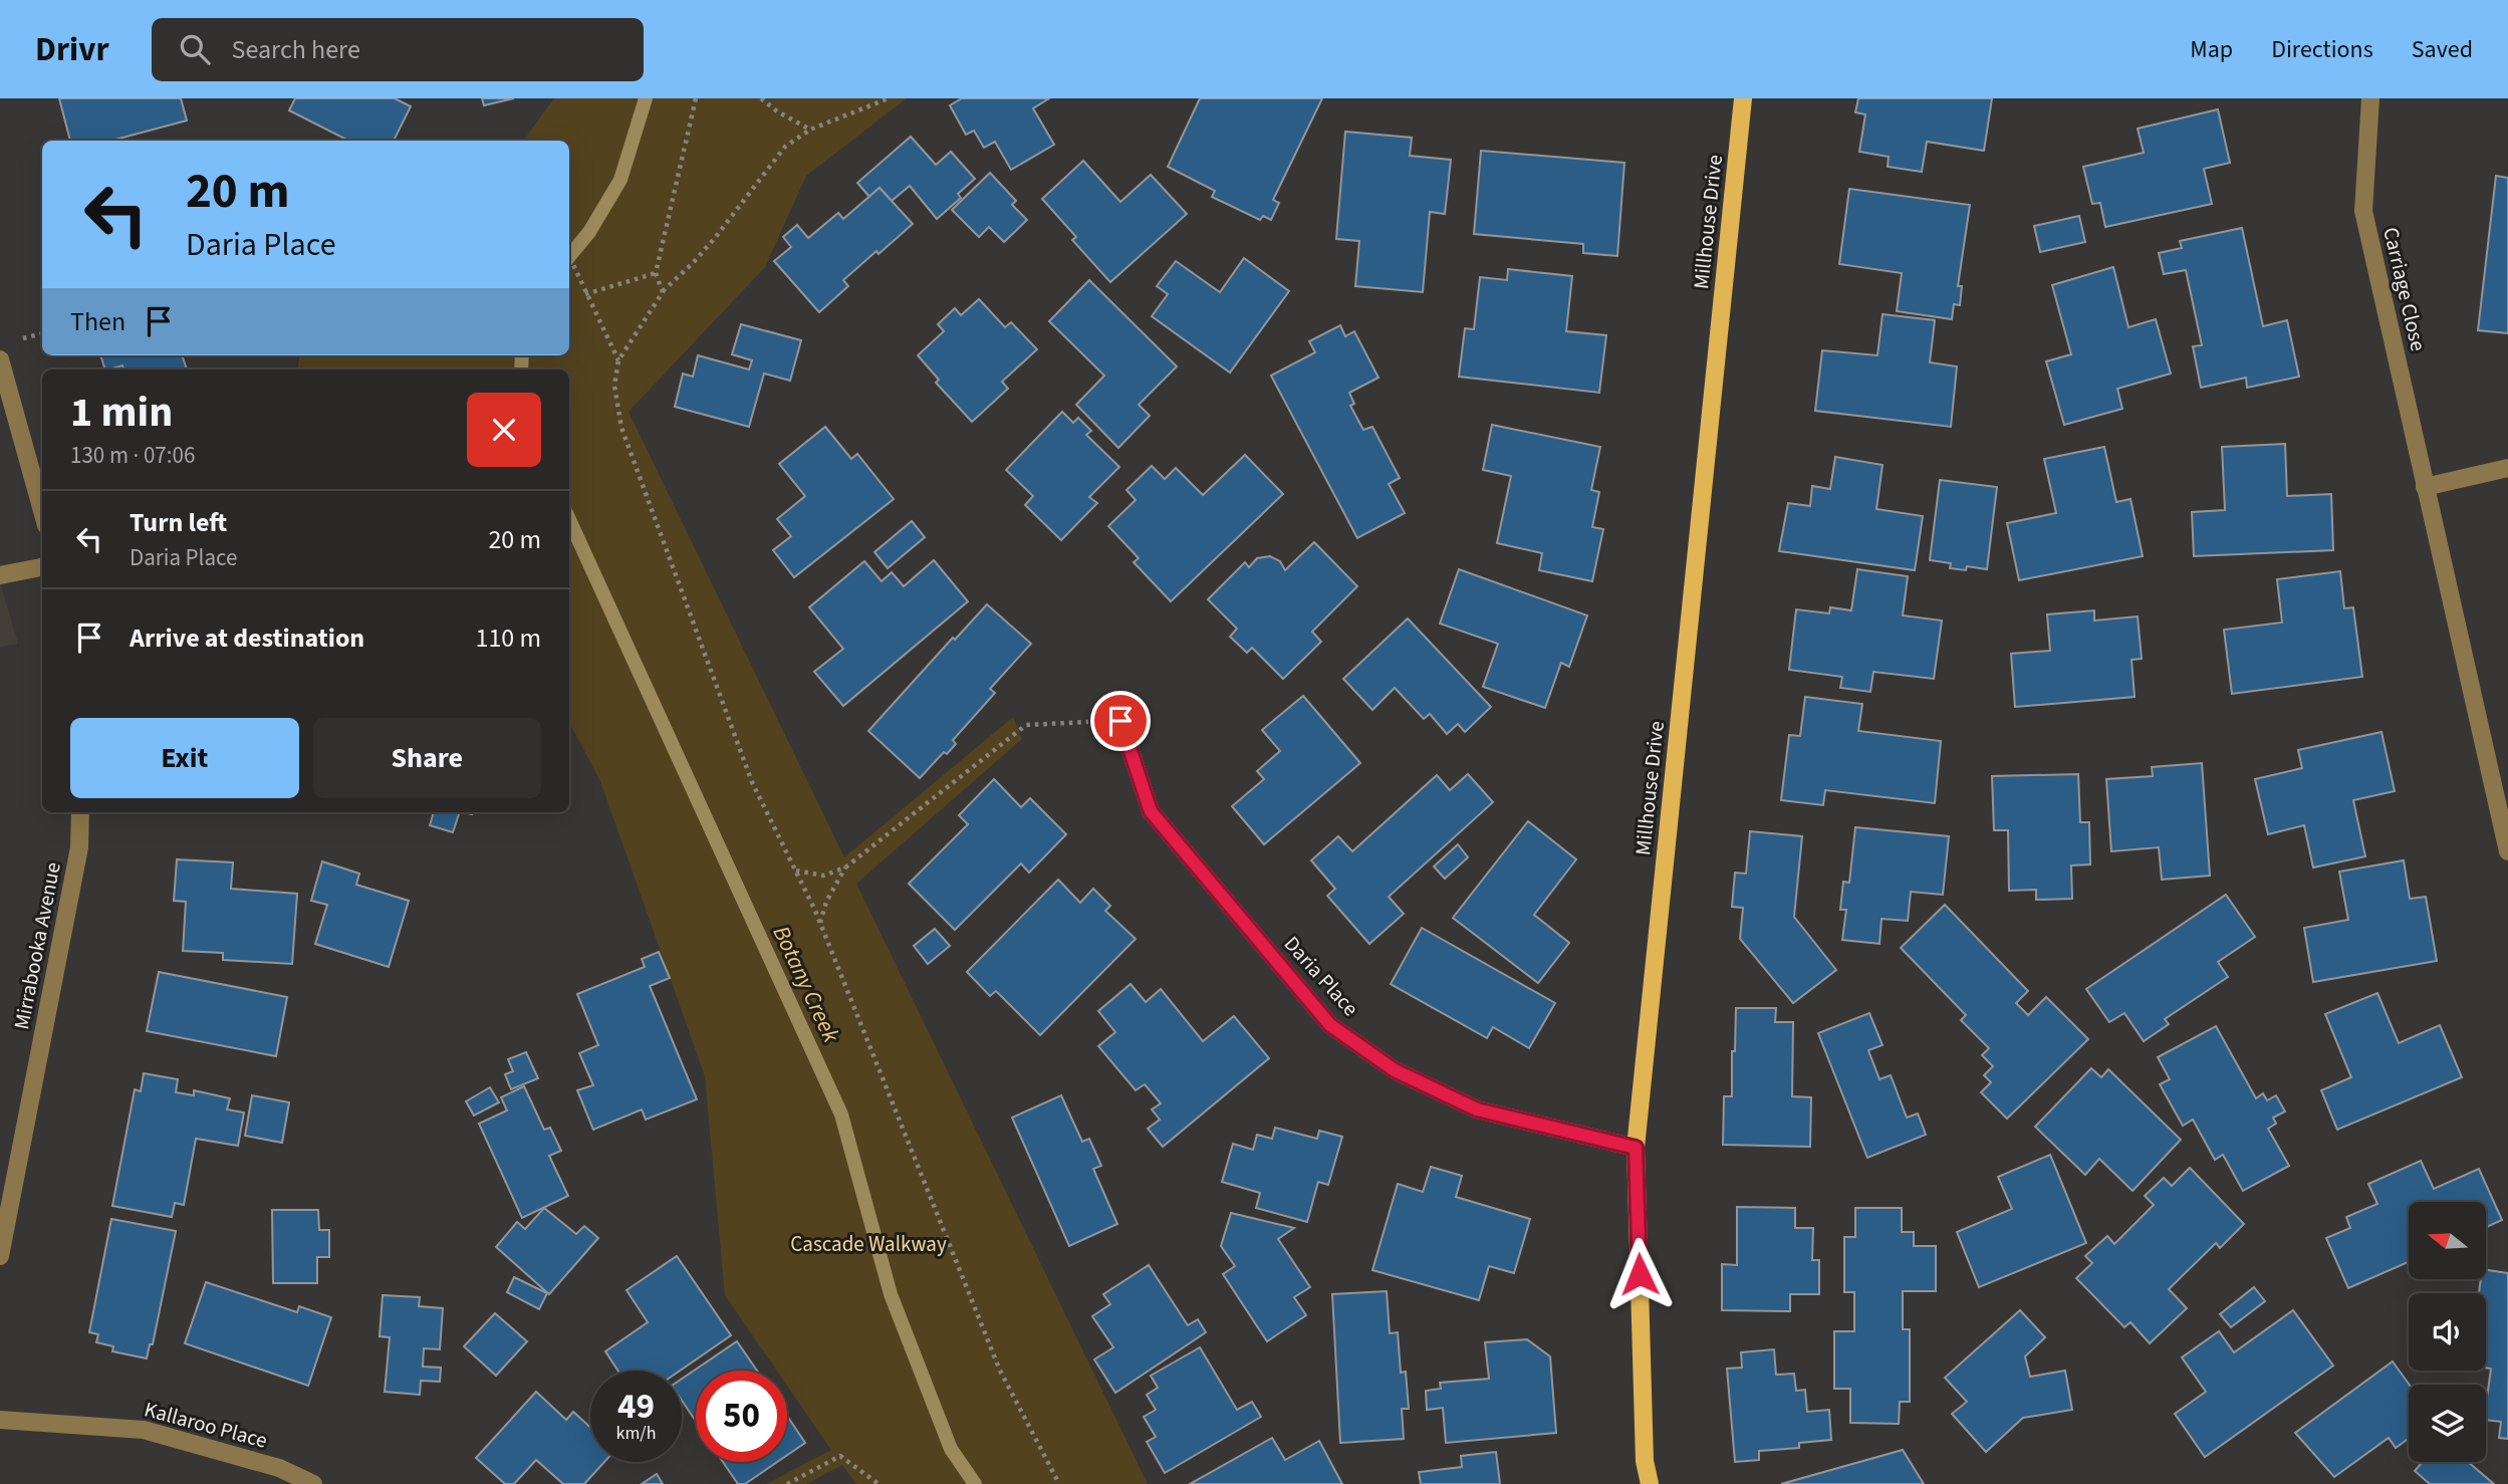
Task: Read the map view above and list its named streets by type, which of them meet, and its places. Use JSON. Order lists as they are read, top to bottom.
{
  "streets": {
    "main road": ["Millhouse Drive"],
    "street": [
      "Carriage Close",
      "Mirrabooka Avenue",
      "Daria Place",
      "Kallaroo Place"
    ]
  },
  "crossings": [
    ["Millhouse Drive", "Daria Place"]
  ],
  "water": ["Botany Creek"],
  "parks": ["Cascade Walkway"],
  "north": "left",
  "page": {
    "header": "Drivr",
    "search": "Search here",
    "nav": ["Map", "Directions", "Saved"],
    "turn": ["20 m", "Daria Place"],
    "then": "Then",
    "heading": ["1 min", "130 m · 07:06"],
    "list": [
      {
        "name": "Turn left",
        "note": "Daria Place",
        "value": "20 m"
      },
      {
        "name": "Arrive at destination",
        "value": "110 m"
      }
    ],
    "buttons": ["Exit", "Share"],
    "speed": "49 km/h",
    "limit": "50"
  }
}
